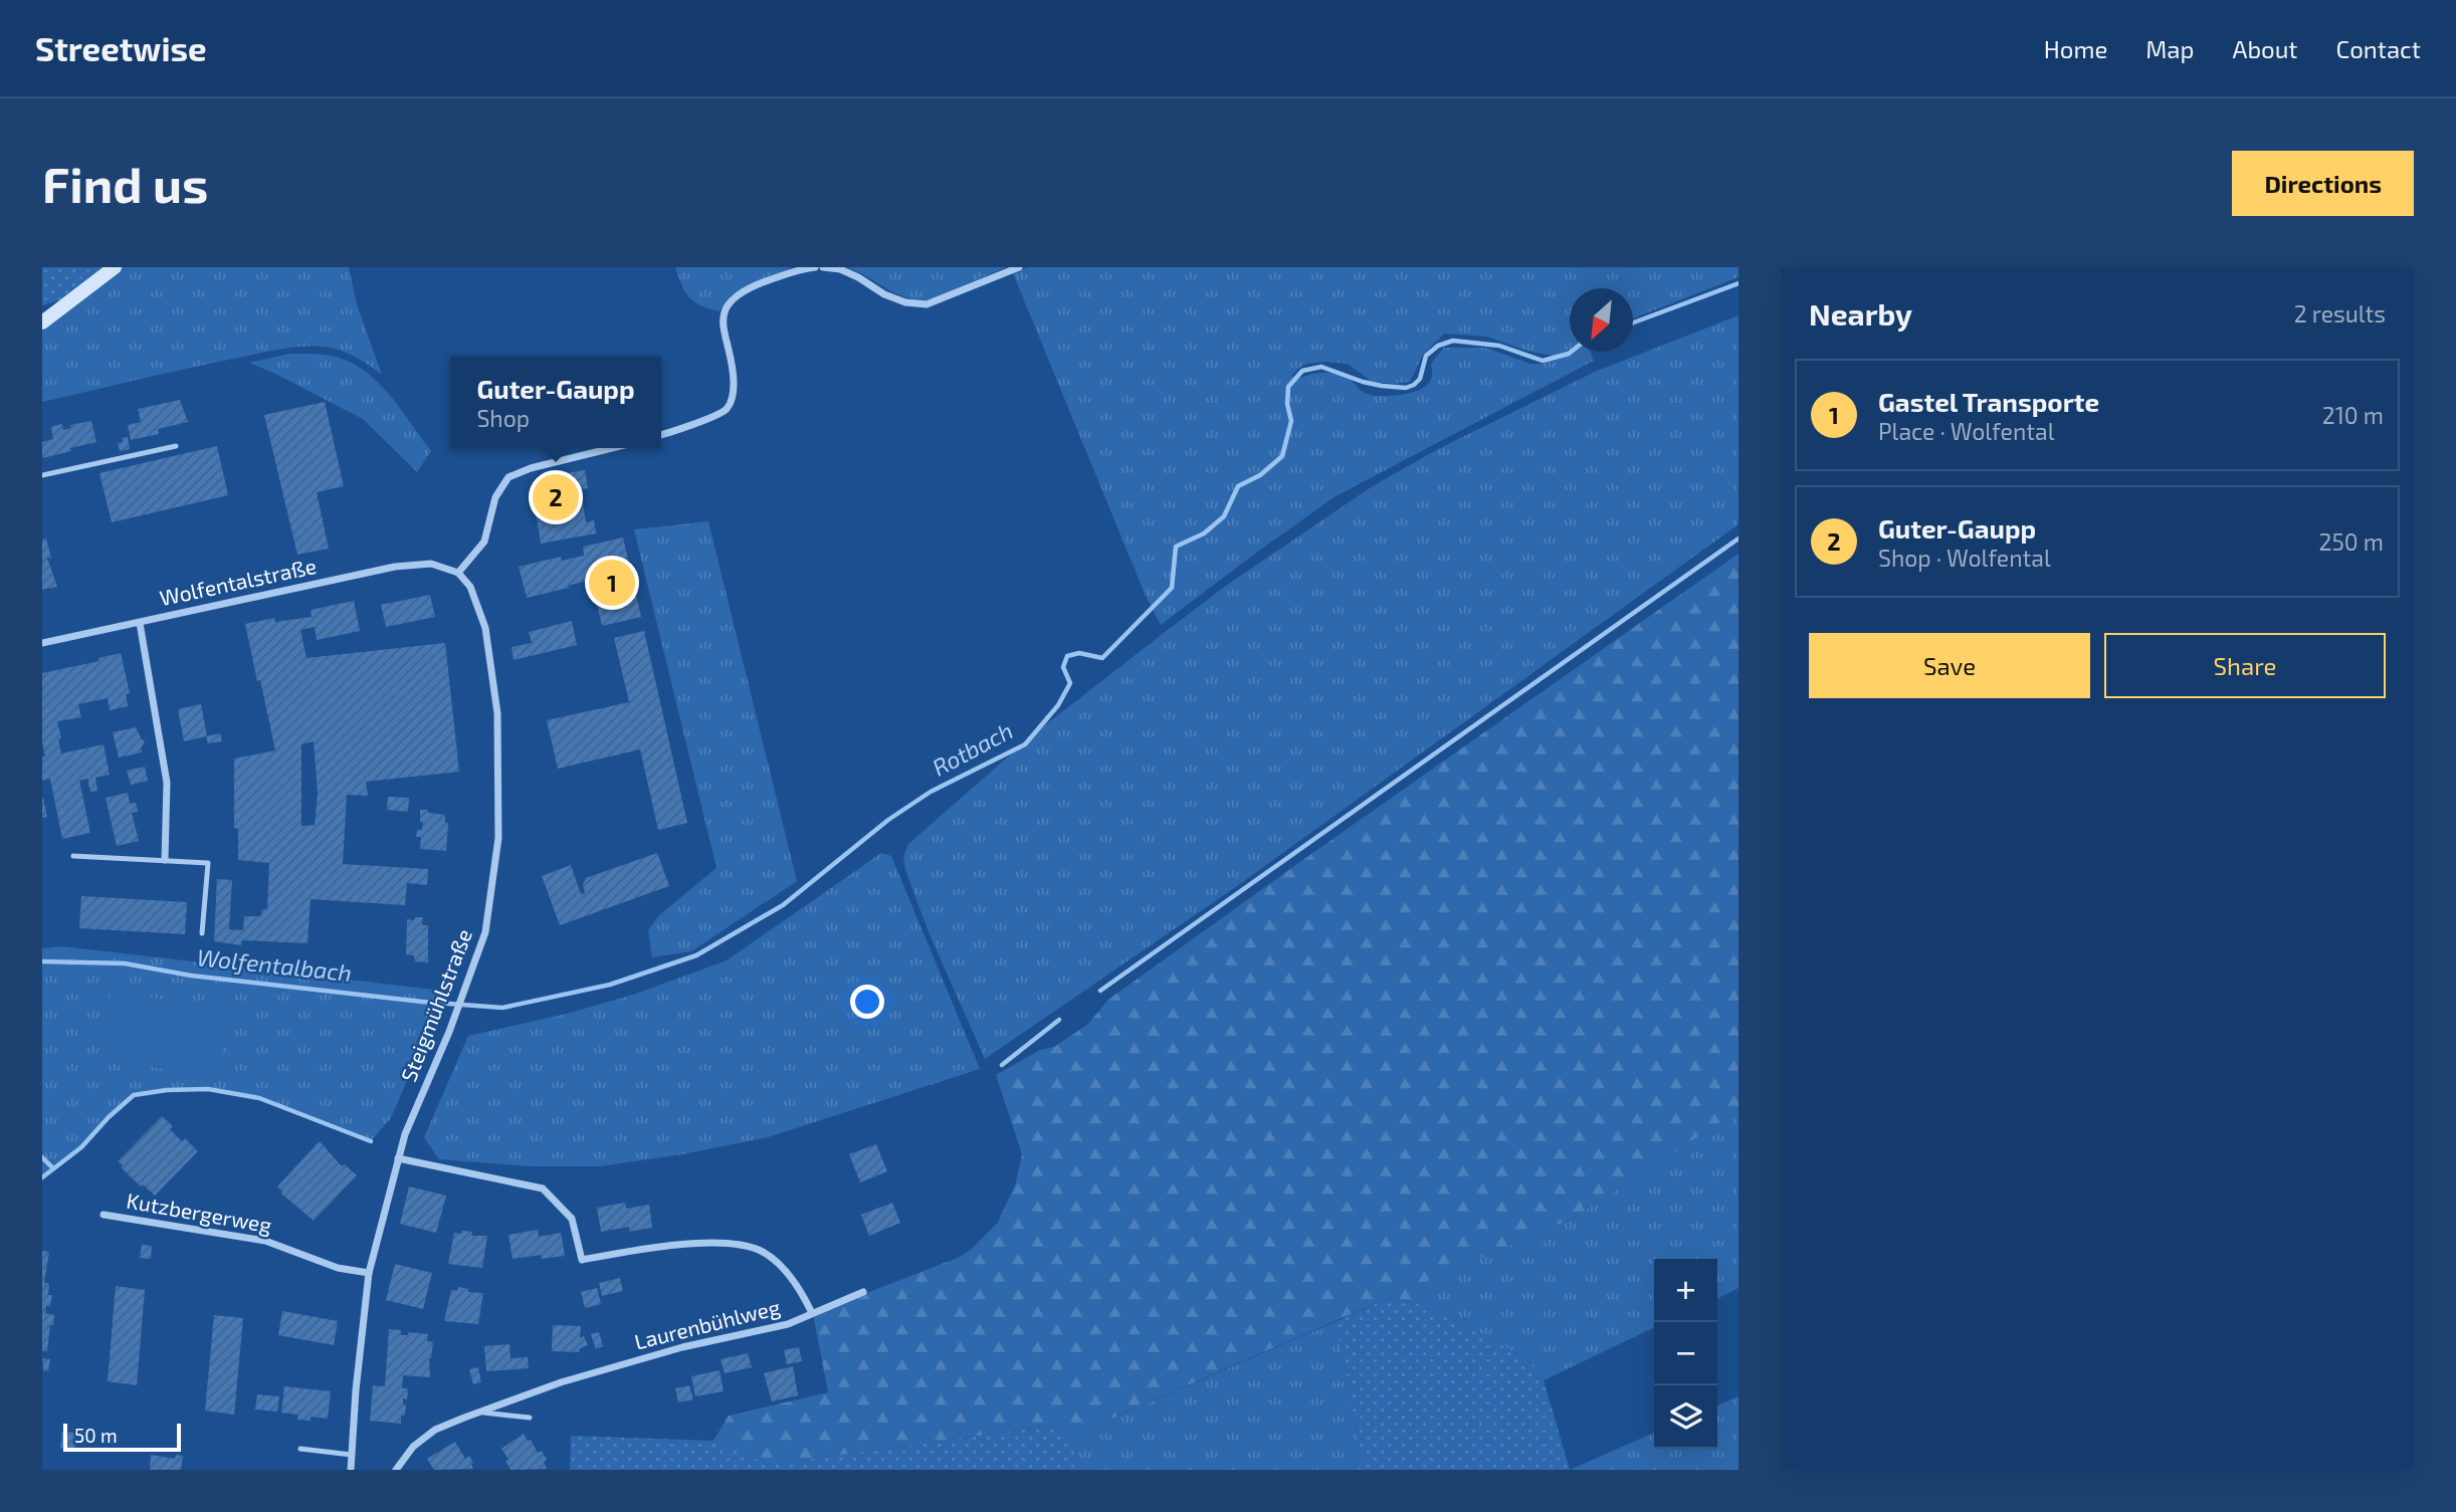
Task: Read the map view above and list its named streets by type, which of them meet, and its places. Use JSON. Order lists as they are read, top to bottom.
{
  "streets": {
    "street": [
      "Wolfentalstraße",
      "Steigmühlstraße",
      "Kutzbergerweg",
      "Laurenbühlweg"
    ]
  },
  "crossings": [
    ["Wolfentalstraße", "Steigmühlstraße"],
    ["Steigmühlstraße", "Kutzbergerweg"],
    ["Steigmühlstraße", "Laurenbühlweg"]
  ],
  "water": ["Rotbach", "Wolfentalbach"],
  "scale_bar": "50 m",
  "north": "bottom left",
  "page": {
    "header": "Streetwise",
    "nav": [
      "Home",
      "Map",
      "About",
      "Contact"
    ],
    "buttons": [
      "Directions",
      ["Save", "Share"]
    ],
    "title": "Find us",
    "heading": ["Nearby", "2 results"],
    "popup": ["Guter-Gaupp", "Shop"],
    "list": [
      {
        "mark": "1",
        "name": "Gastel Transporte",
        "note": "Place · Wolfental",
        "value": "210 m"
      },
      {
        "mark": "2",
        "name": "Guter-Gaupp",
        "note": "Shop · Wolfental",
        "value": "250 m"
      }
    ],
    "pins": ["2", "1"],
    "map_buttons": ["+", "−"],
    "scale": "50 m"
  }
}
